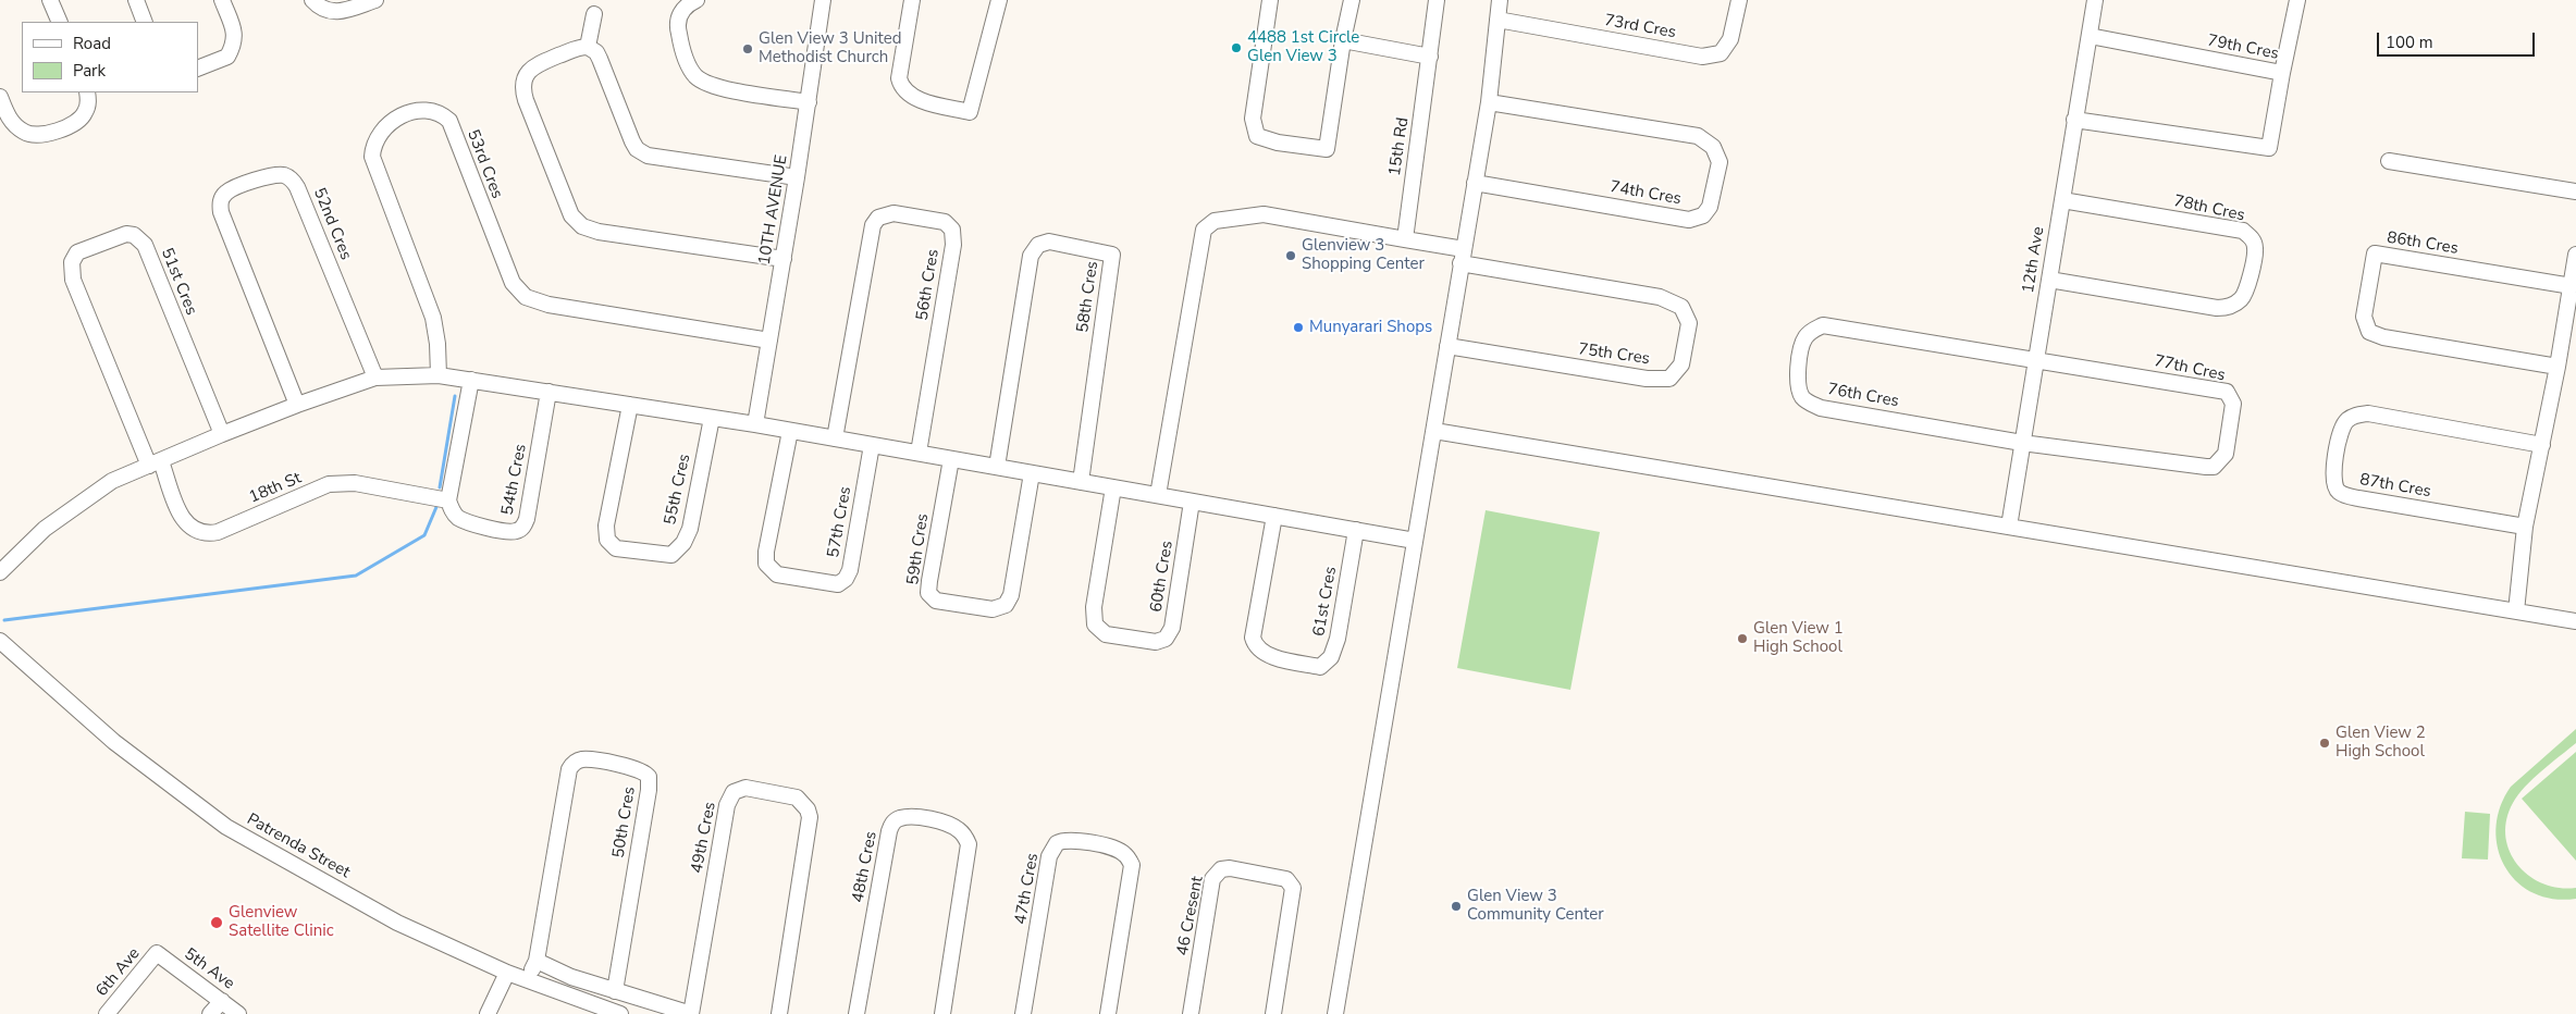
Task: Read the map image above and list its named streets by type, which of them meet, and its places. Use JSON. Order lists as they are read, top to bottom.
{
  "streets": {
    "street": [
      "73rd Cres",
      "79th Cres",
      "15th Rd",
      "53rd Cres",
      "74th Cres",
      "78th Cres",
      "10TH AVENUE",
      "52nd Cres",
      "86th Cres",
      "12th Ave",
      "51st Cres",
      "56th Cres",
      "58th Cres",
      "75th Cres",
      "77th Cres",
      "76th Cres",
      "54th Cres",
      "87th Cres",
      "18th St",
      "55th Cres",
      "57th Cres",
      "59th Cres",
      "60th Cres",
      "61st Cres",
      "50th Cres",
      "49th Cres",
      "Patrenda Street",
      "48th Cres",
      "47th Cres",
      "46 Cresent",
      "5th Ave",
      "6th Ave"
    ]
  },
  "crossings": [
    ["79th Cres", "12th Ave"],
    ["53rd Cres", "10TH AVENUE"],
    ["78th Cres", "12th Ave"],
    ["12th Ave", "77th Cres"],
    ["12th Ave", "76th Cres"],
    ["51st Cres", "18th St"],
    ["77th Cres", "76th Cres"],
    ["54th Cres", "18th St"],
    ["50th Cres", "Patrenda Street"],
    ["5th Ave", "6th Ave"]
  ],
  "places": [
    "4488 1st Circle Glen View 3",
    "Glen View 3 United Methodist Church",
    "Glenview 3 Shopping Center",
    "Munyarari Shops",
    "Glen View 1 High School",
    "Glen View 2 High School",
    "Glen View 3 Community Center",
    "Glenview Satellite Clinic"
  ],
  "legend": ["Road", "Park"],
  "scale_bar": "100 m"
}
